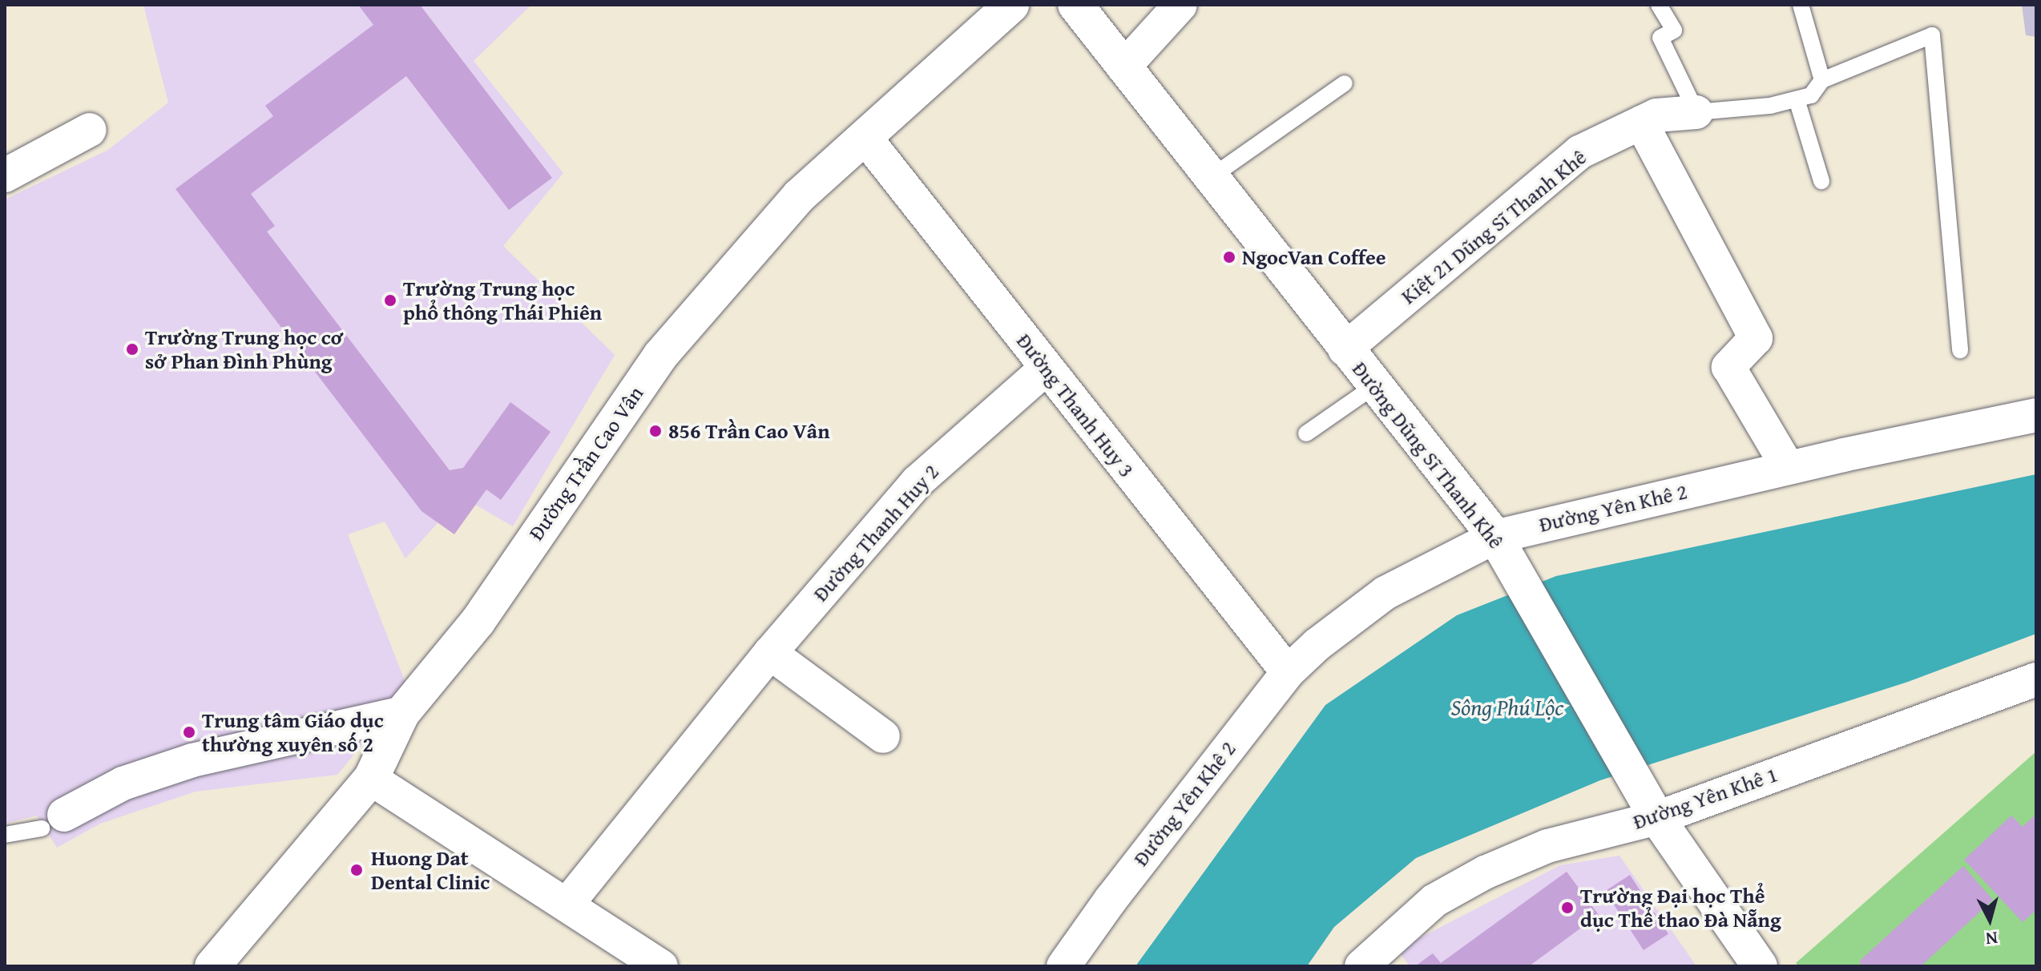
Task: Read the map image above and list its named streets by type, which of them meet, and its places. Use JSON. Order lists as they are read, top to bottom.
{
  "streets": {
    "main road": ["Đường Dũng Sĩ Thanh Khê", "Đường Trần Cao Vân"],
    "street": [
      "Kiệt 21 Dũng Sĩ Thanh Khê",
      "Đường Thanh Huy 3",
      "Đường Yên Khê 2",
      "Đường Thanh Huy 2",
      "Đường Yên Khê 1"
    ]
  },
  "crossings": [
    ["Kiệt 21 Dũng Sĩ Thanh Khê", "Đường Dũng Sĩ Thanh Khê"],
    ["Đường Thanh Huy 3", "Đường Trần Cao Vân"],
    ["Đường Thanh Huy 3", "Đường Yên Khê 2"],
    ["Đường Thanh Huy 3", "Đường Thanh Huy 2"],
    ["Đường Dũng Sĩ Thanh Khê", "Đường Yên Khê 2"],
    ["Đường Dũng Sĩ Thanh Khê", "Đường Yên Khê 1"]
  ],
  "water": ["Sông Phú Lộc"],
  "places": [
    "NgocVan Coffee",
    "Trường Trung học phổ thông Thái Phiên",
    "Trường Trung học cơ sở Phan Đình Phùng",
    "856 Trần Cao Vân",
    "Trung tâm Giáo dục thường xuyên số 2",
    "Huong Dat Dental Clinic",
    "Trường Đại học Thể dục Thể thao Đà Nẵng"
  ],
  "north": "bottom"
}
